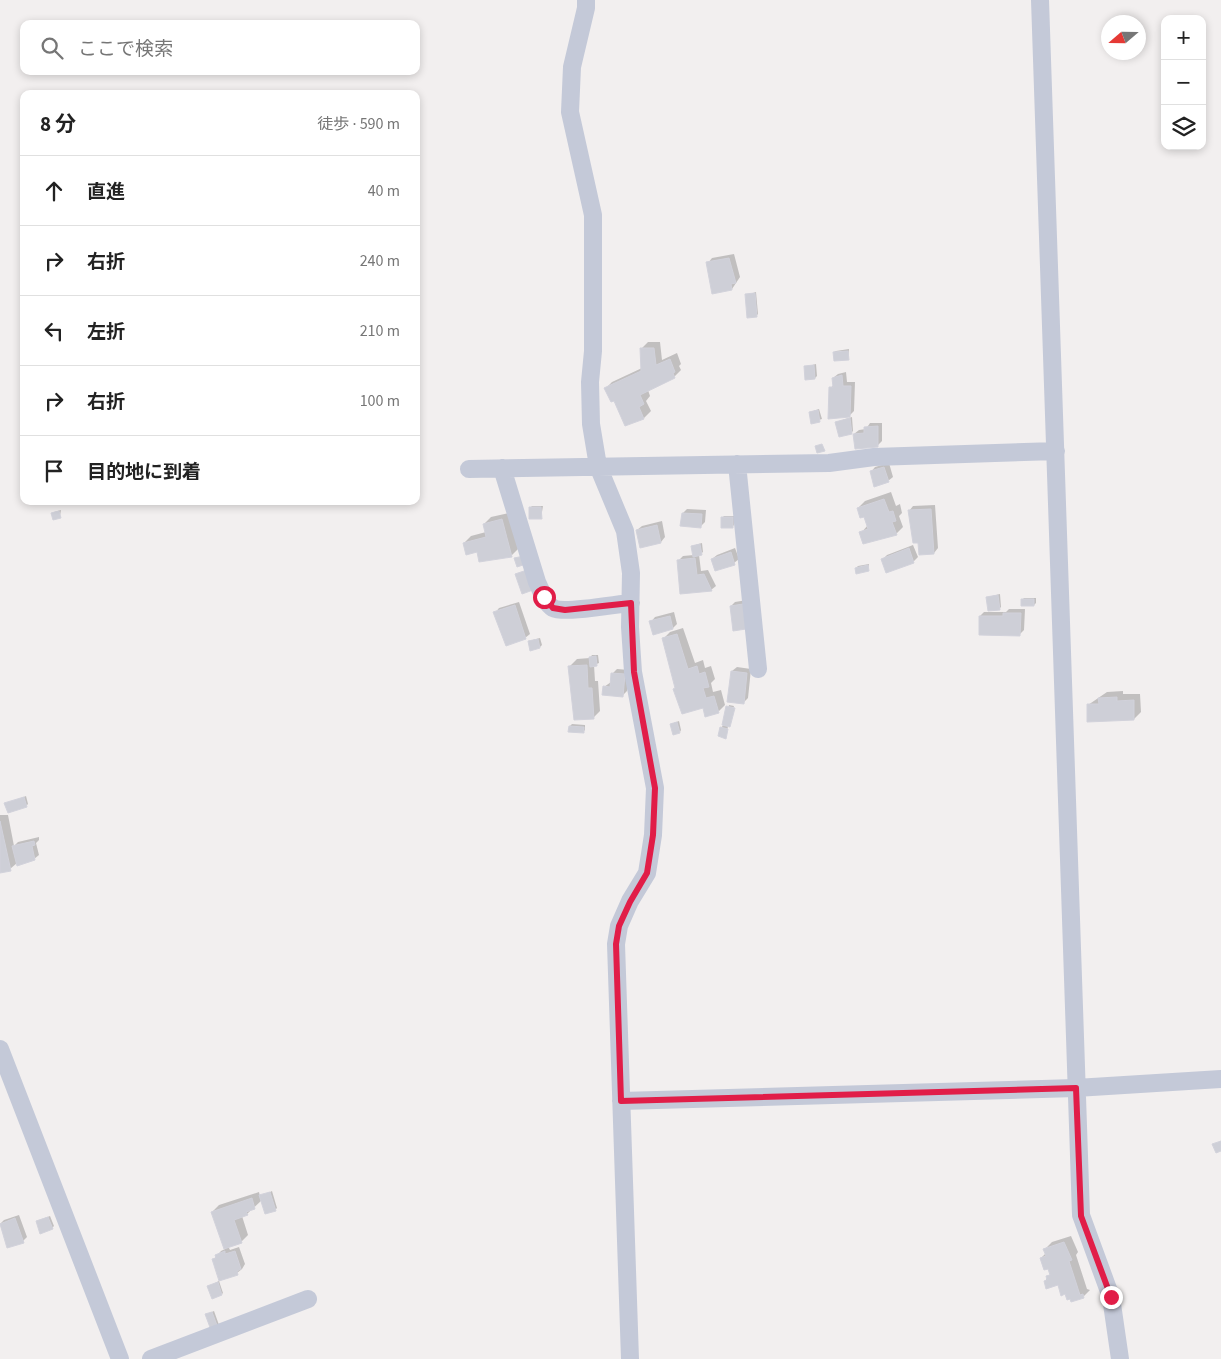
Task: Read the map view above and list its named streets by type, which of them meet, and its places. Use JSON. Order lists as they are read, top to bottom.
{
  "north": "left",
  "page": {
    "map_buttons": ["+", "−"],
    "search": "ここで検索",
    "heading": ["8 分", "徒歩 · 590 m"],
    "list": [
      ["直進", "40 m"],
      ["右折", "240 m"],
      ["左折", "210 m"],
      ["右折", "100 m"],
      "目的地に到着"
    ]
  }
}
